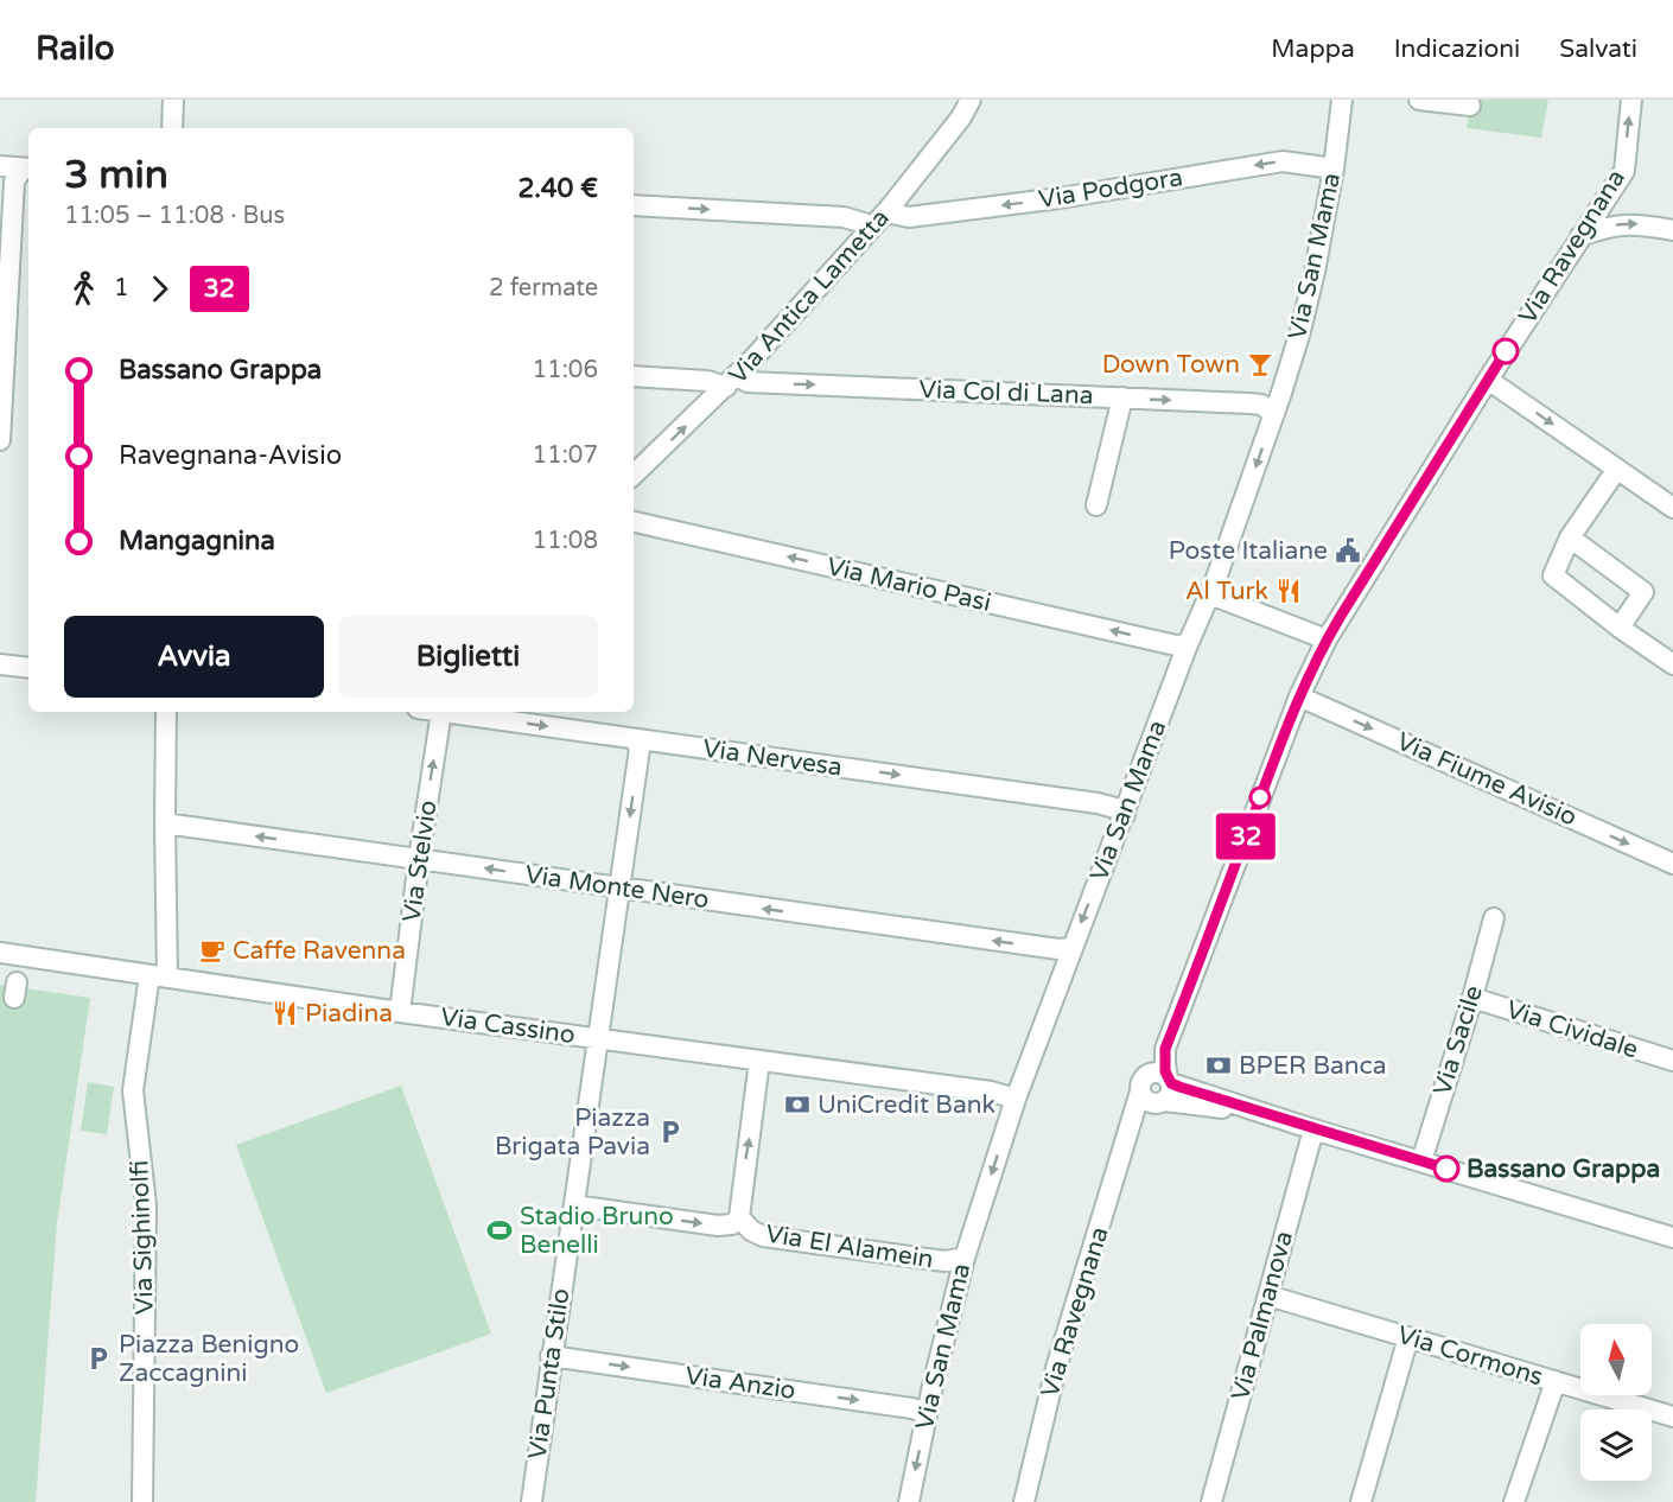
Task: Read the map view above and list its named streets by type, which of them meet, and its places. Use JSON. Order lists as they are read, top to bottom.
{
  "streets": {
    "street": [
      "Via Podgora",
      "Via Ravegnana",
      "Via San Mama",
      "Via Antica Lametta",
      "Via Col di Lana",
      "Via Mario Pasi",
      "Via Nervesa",
      "Via Fiume Avisio",
      "Via Stelvio",
      "Via Monte Nero",
      "Via Cassino",
      "Via Cividale",
      "Via Sacile",
      "Via Sighinolfi",
      "Via El Alamein",
      "Via Palmanova",
      "Via Cormons",
      "Via Punta Stilo",
      "Via Anzio"
    ]
  },
  "crossings": [
    ["Via Podgora", "Via San Mama"],
    ["Via Podgora", "Via Antica Lametta"],
    ["Via Ravegnana", "Via Fiume Avisio"],
    ["Via San Mama", "Via Col di Lana"],
    ["Via San Mama", "Via Mario Pasi"],
    ["Via San Mama", "Via Nervesa"],
    ["Via San Mama", "Via Monte Nero"],
    ["Via San Mama", "Via Cassino"],
    ["Via San Mama", "Via El Alamein"],
    ["Via San Mama", "Via Anzio"],
    ["Via Antica Lametta", "Via Col di Lana"],
    ["Via Nervesa", "Via Stelvio"],
    ["Via Nervesa", "Via Punta Stilo"],
    ["Via Stelvio", "Via Monte Nero"],
    ["Via Stelvio", "Via Cassino"],
    ["Via Monte Nero", "Via Sighinolfi"],
    ["Via Monte Nero", "Via Punta Stilo"],
    ["Via Cassino", "Via Sighinolfi"],
    ["Via Cassino", "Via Punta Stilo"],
    ["Via Cividale", "Via Sacile"],
    ["Via El Alamein", "Via Punta Stilo"],
    ["Via Palmanova", "Via Cormons"],
    ["Via Punta Stilo", "Via Anzio"]
  ],
  "one_way": [
    "Via Podgora",
    "Via San Mama",
    "Via Col di Lana",
    "Via Mario Pasi",
    "Via Nervesa",
    "Via Fiume Avisio",
    "Via Stelvio",
    "Via Monte Nero",
    "Via El Alamein",
    "Via Anzio"
  ],
  "places": {
    "bar": ["Down Town"],
    "public building": ["Poste Italiane"],
    "restaurant": ["Al Turk", "Piadina"],
    "cafe": ["Caffe Ravenna"],
    "bank": ["BPER Banca", "UniCredit Bank"],
    "parking": ["Piazza Brigata Pavia", "Piazza Benigno Zaccagnini"],
    "other": ["Bassano Grappa"],
    "sports": ["Stadio Bruno Benelli"]
  },
  "lines": ["bus line 32"],
  "north": "top",
  "page": {
    "header": "Railo",
    "nav": ["Mappa", "Indicazioni", "Salvati"],
    "on_map": "32",
    "heading": ["3 min", "11:05 – 11:08 · Bus", "2.40 €"],
    "legs": ["1", "32", "2 fermate"],
    "list": [
      {
        "name": "Bassano Grappa",
        "value": "11:06"
      },
      {
        "name": "Ravegnana-Avisio",
        "value": "11:07"
      },
      {
        "name": "Mangagnina",
        "value": "11:08"
      }
    ],
    "buttons": ["Avvia", "Biglietti"]
  }
}
